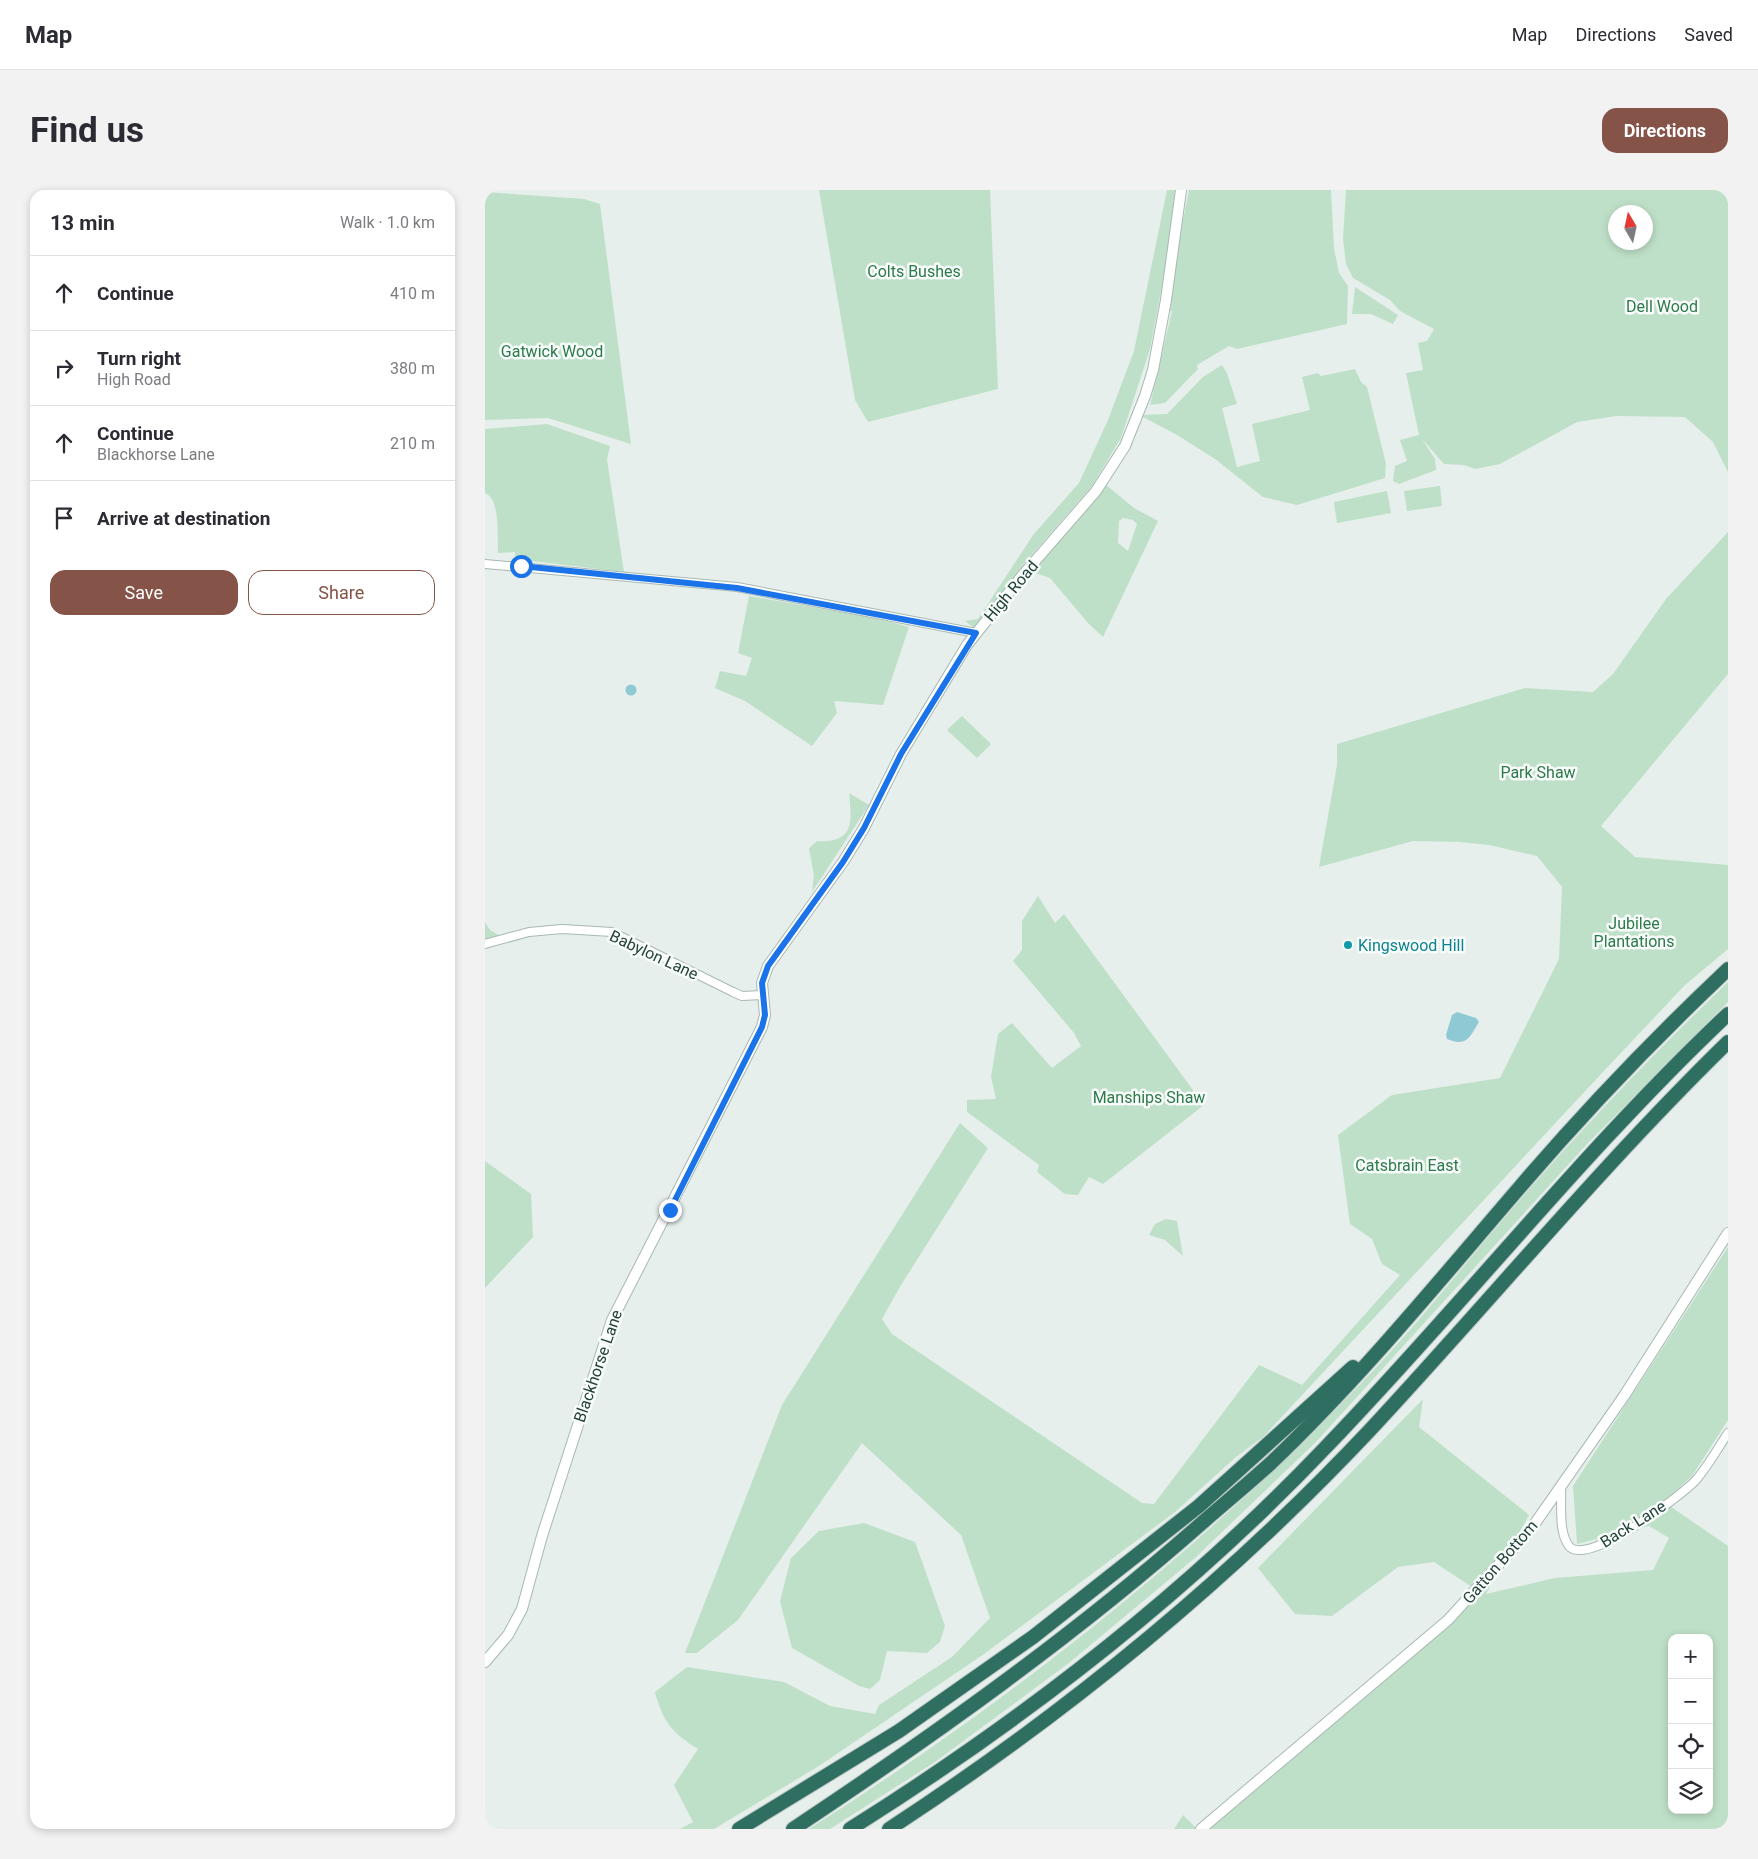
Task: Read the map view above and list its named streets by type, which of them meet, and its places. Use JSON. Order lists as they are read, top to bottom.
{
  "streets": {
    "street": [
      "High Road",
      "Babylon Lane",
      "Blackhorse Lane",
      "Back Lane",
      "Gatton Bottom"
    ]
  },
  "crossings": [
    ["High Road", "Babylon Lane"],
    ["High Road", "Blackhorse Lane"],
    ["Babylon Lane", "Blackhorse Lane"],
    ["Back Lane", "Gatton Bottom"]
  ],
  "parks": [
    "Colts Bushes",
    "Dell Wood",
    "Gatwick Wood",
    "Park Shaw",
    "Jubilee Plantations",
    "Manships Shaw",
    "Catsbrain East"
  ],
  "places": ["Kingswood Hill"],
  "north": "top",
  "page": {
    "header": "Map",
    "nav": ["Map", "Directions", "Saved"],
    "buttons": [
      "Directions",
      ["Save", "Share"]
    ],
    "title": "Find us",
    "heading": ["13 min", "Walk · 1.0 km"],
    "list": [
      ["Continue", "410 m"],
      ["Turn right", "High Road", "380 m"],
      ["Continue", "Blackhorse Lane", "210 m"],
      "Arrive at destination"
    ],
    "map_buttons": ["+", "−"]
  }
}
